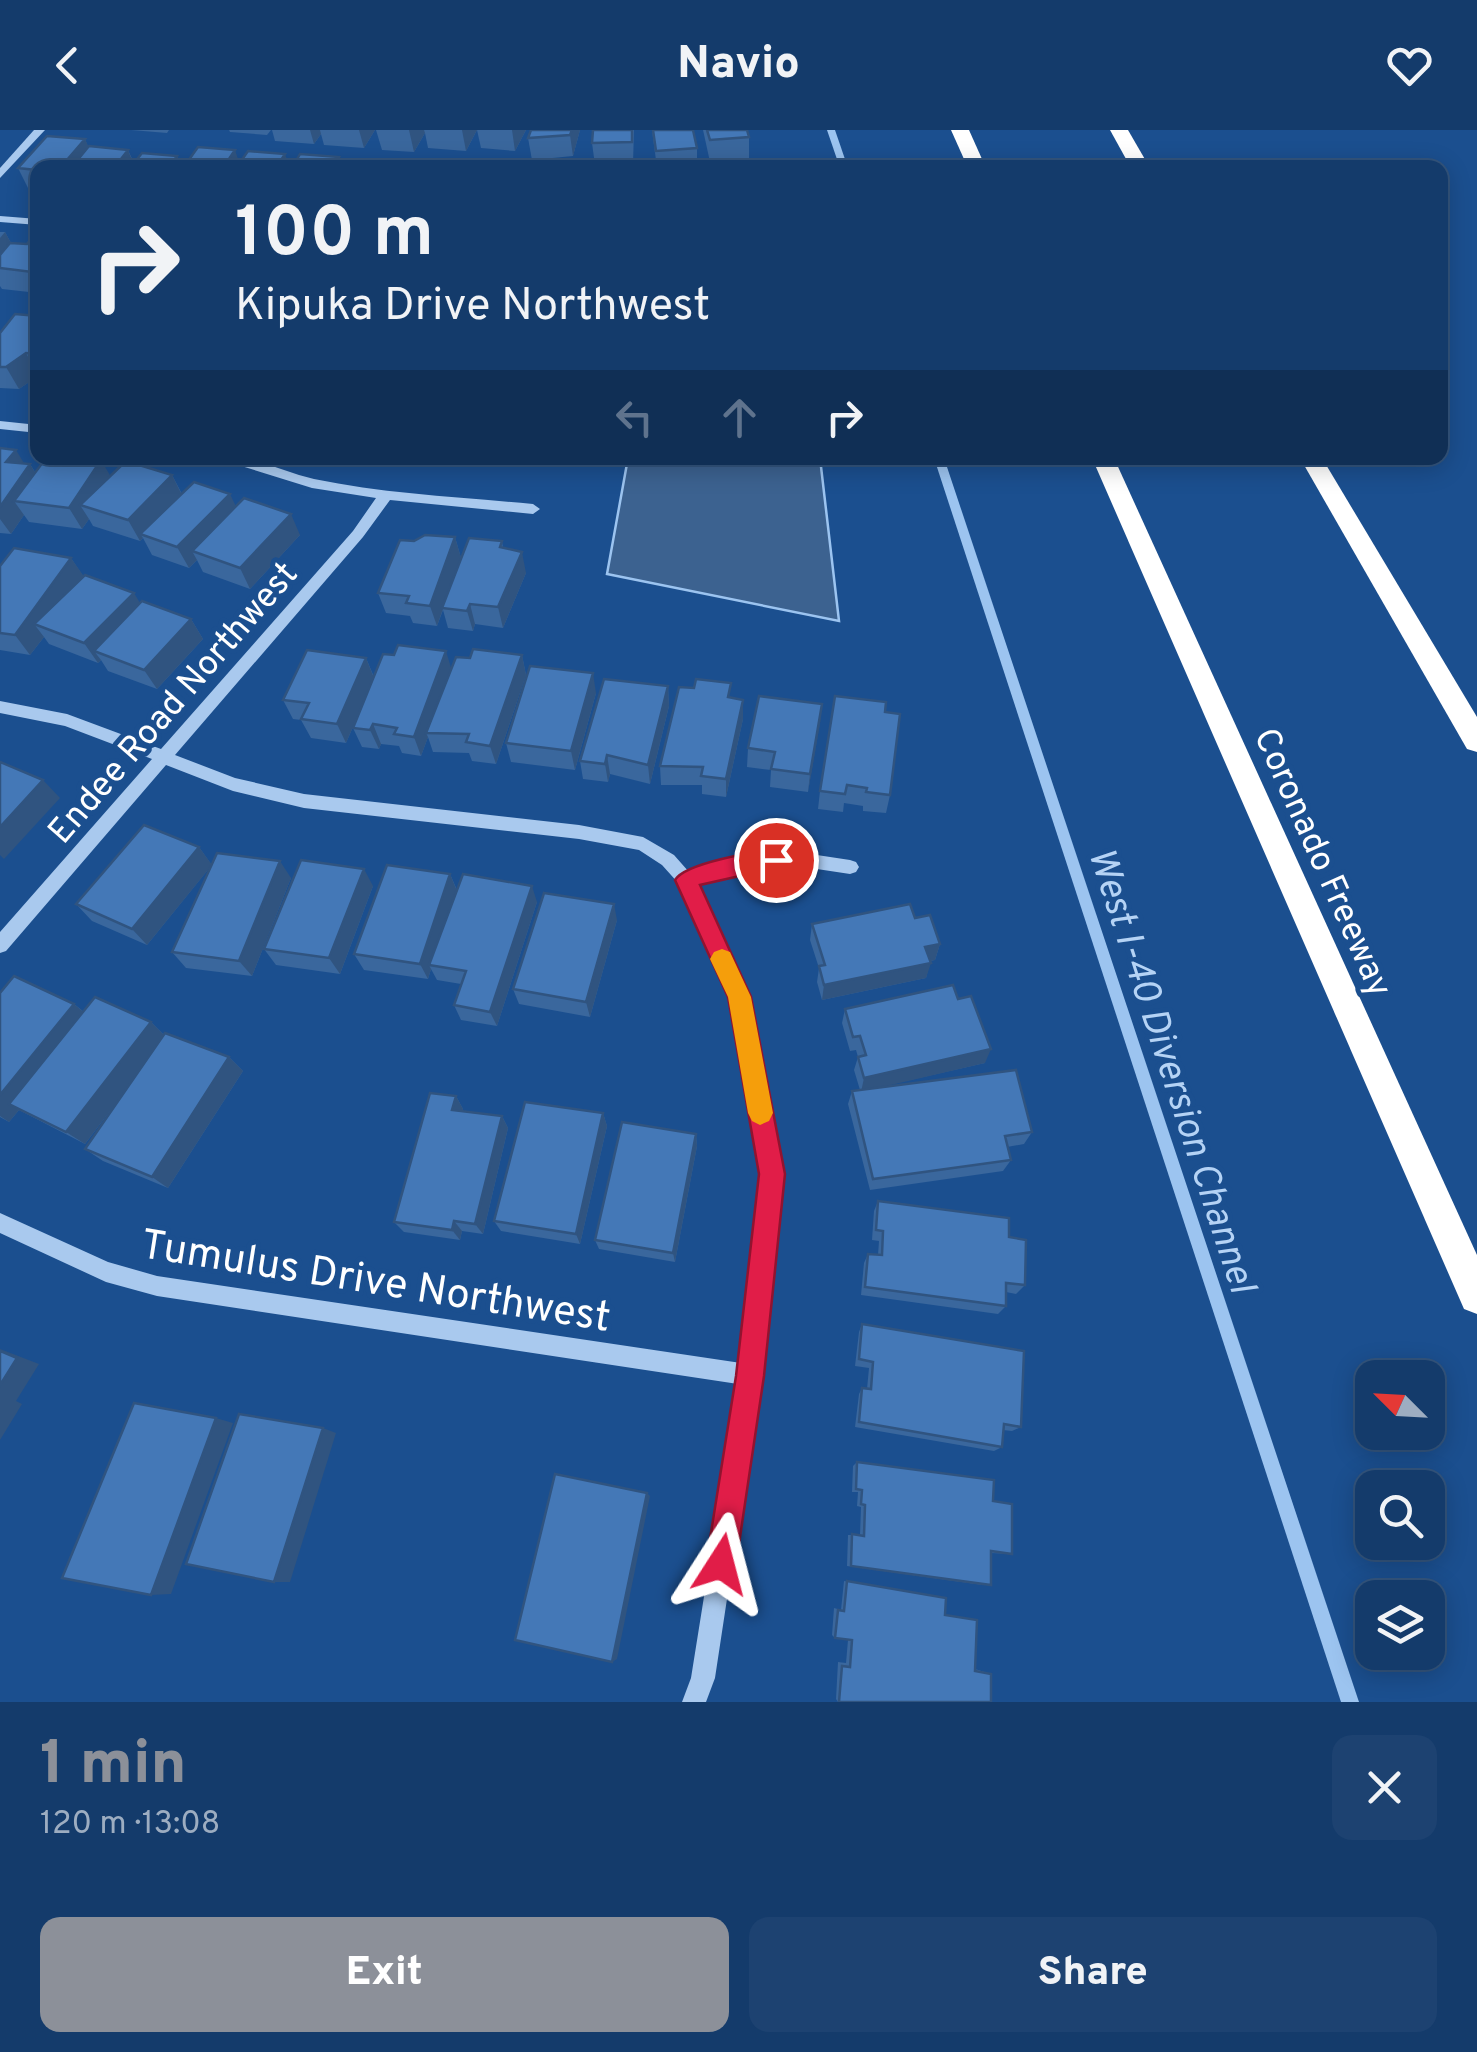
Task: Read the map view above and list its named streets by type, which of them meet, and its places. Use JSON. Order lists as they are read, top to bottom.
{
  "streets": {
    "highway": ["Coronado Freeway"],
    "street": ["Endee Road Northwest", "Tumulus Drive Northwest"]
  },
  "water": ["West I-40 Diversion Channel"],
  "north": "top left",
  "page": {
    "header": "Navio",
    "turn": ["100 m", "Kipuka Drive Northwest"],
    "heading": ["1 min", "120 m · 13:08"],
    "buttons": ["Exit", "Share"]
  }
}
